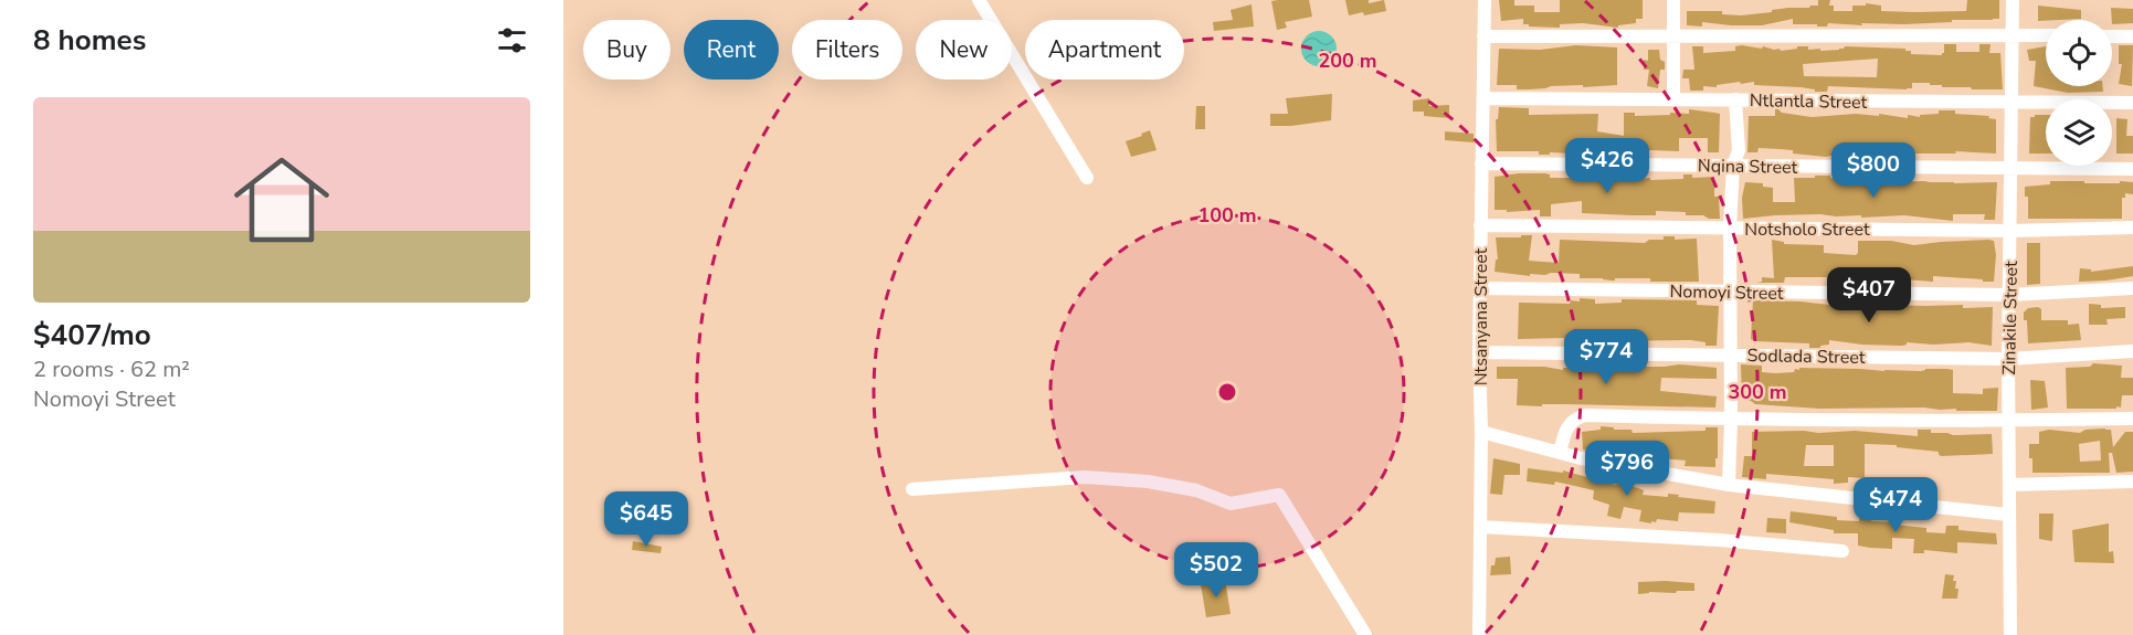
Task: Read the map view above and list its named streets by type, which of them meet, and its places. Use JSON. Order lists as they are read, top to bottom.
{
  "streets": {
    "street": [
      "Ntlantla Street",
      "Nqina Street",
      "Notsholo Street",
      "Nomoyi Street",
      "Ntsanyana Street",
      "Zinakile Street",
      "Sodlada Street"
    ]
  },
  "crossings": [
    ["Ntlantla Street", "Ntsanyana Street"],
    ["Ntlantla Street", "Zinakile Street"],
    ["Nqina Street", "Ntsanyana Street"],
    ["Nqina Street", "Zinakile Street"],
    ["Notsholo Street", "Ntsanyana Street"],
    ["Notsholo Street", "Zinakile Street"],
    ["Nomoyi Street", "Ntsanyana Street"],
    ["Nomoyi Street", "Zinakile Street"],
    ["Ntsanyana Street", "Sodlada Street"],
    ["Zinakile Street", "Sodlada Street"]
  ],
  "page": {
    "heading": "8 homes",
    "chip": [
      "Buy",
      "Rent",
      "Filters",
      "New",
      "Apartment"
    ],
    "list": [
      {
        "name": "$407/mo",
        "note": "2 rooms · 62 m² · Nomoyi Street"
      }
    ],
    "price": [
      "$426",
      "$800",
      "$407",
      "$774",
      "$796",
      "$474",
      "$645",
      "$502"
    ]
  },
  "rings": ["200 m", "100 m", "300 m"]
}
